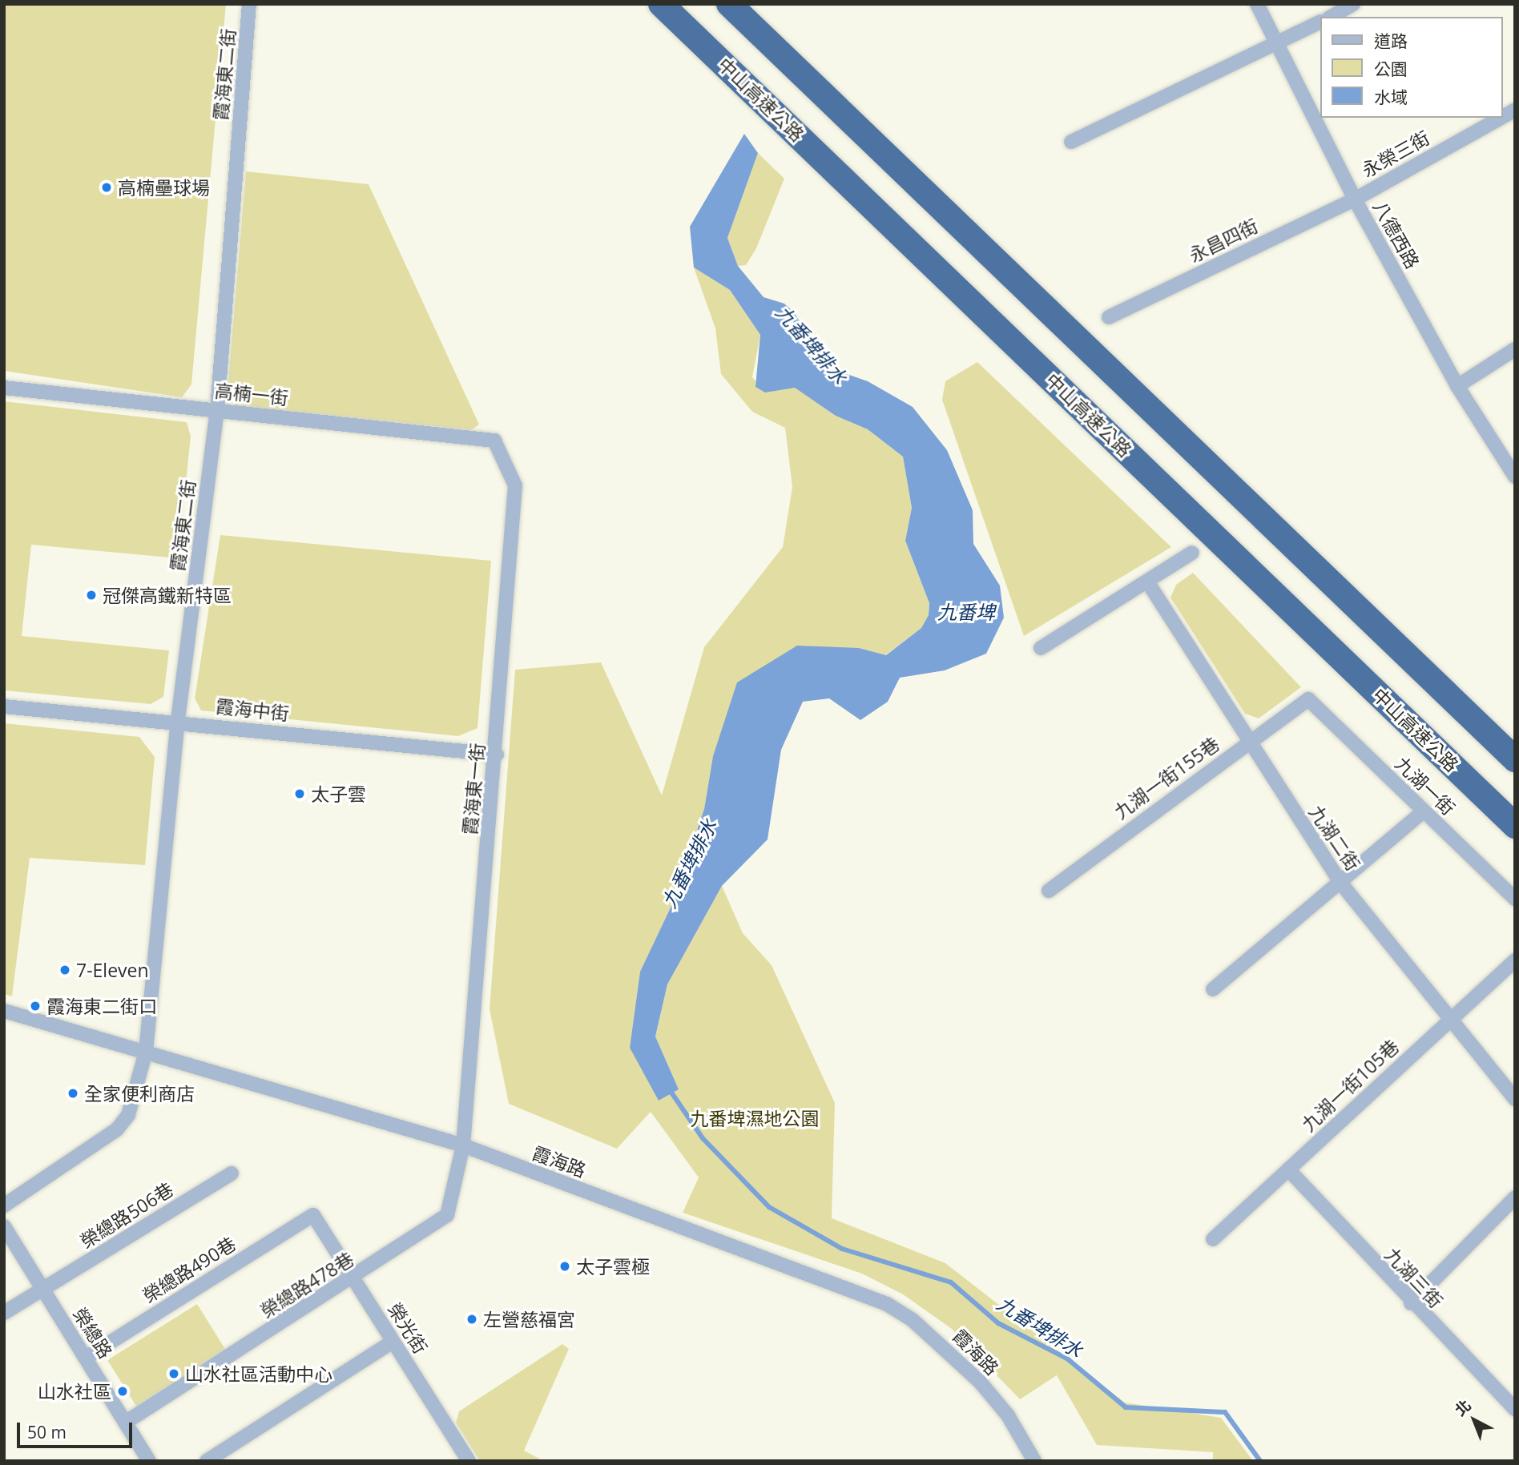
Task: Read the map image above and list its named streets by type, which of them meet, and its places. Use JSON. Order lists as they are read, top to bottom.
{
  "streets": {
    "highway": ["中山高速公路"],
    "street": [
      "霞海東二街",
      "永榮三街",
      "八德西路",
      "永昌四街",
      "高楠一街",
      "霞海中街",
      "九湖一街155巷",
      "九湖一街",
      "霞海東一街",
      "九湖二街",
      "九湖一街105巷",
      "霞海路",
      "榮總路506巷",
      "榮總路490巷",
      "九湖三街",
      "榮總路478巷",
      "榮光街",
      "榮總路"
    ]
  },
  "crossings": [
    ["霞海東二街", "高楠一街"],
    ["霞海東二街", "霞海中街"],
    ["霞海東二街", "霞海路"],
    ["永榮三街", "八德西路"],
    ["永榮三街", "永昌四街"],
    ["八德西路", "永昌四街"],
    ["高楠一街", "霞海東一街"],
    ["霞海中街", "霞海東一街"],
    ["九湖一街155巷", "九湖一街"],
    ["九湖一街155巷", "九湖二街"],
    ["霞海東一街", "霞海路"],
    ["霞海東一街", "榮總路478巷"],
    ["九湖二街", "九湖一街105巷"],
    ["九湖一街105巷", "九湖三街"],
    ["霞海路", "榮總路478巷"],
    ["榮總路506巷", "榮總路"],
    ["榮總路490巷", "榮光街"],
    ["榮總路490巷", "榮總路"],
    ["榮總路478巷", "榮光街"],
    ["榮總路478巷", "榮總路"]
  ],
  "water": ["九番埤排水", "九番埤"],
  "parks": ["九番埤濕地公園"],
  "places": [
    "高楠壘球場",
    "冠傑高鐵新特區",
    "太子雲",
    "7-Eleven",
    "霞海東二街口",
    "全家便利商店",
    "太子雲極",
    "左營慈福宮",
    "山水社區活動中心",
    "山水社區"
  ],
  "legend": ["道路", "公園", "水域"],
  "scale_bar": "50 m",
  "north": "top left"
}
